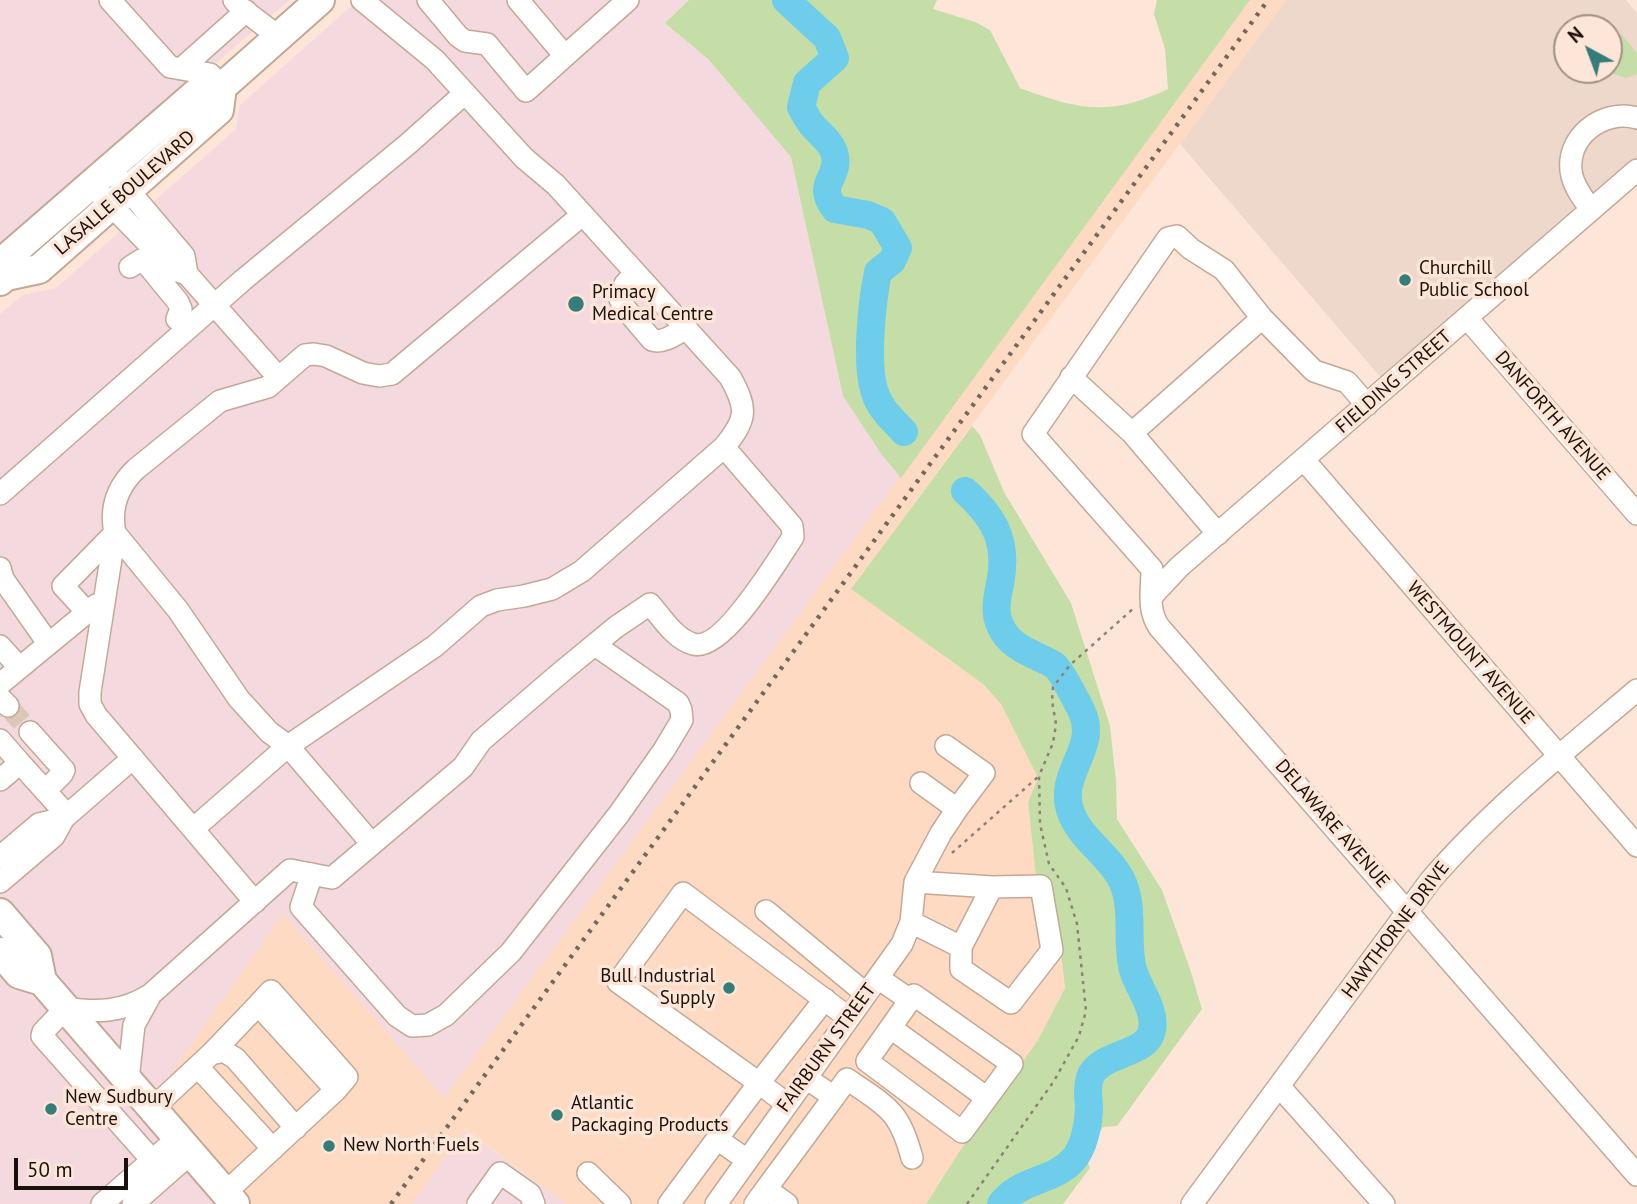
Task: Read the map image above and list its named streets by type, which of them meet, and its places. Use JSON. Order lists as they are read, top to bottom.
{
  "streets": {
    "main road": ["LASALLE BOULEVARD"],
    "street": [
      "FIELDING STREET",
      "DANFORTH AVENUE",
      "WESTMOUNT AVENUE",
      "DELAWARE AVENUE",
      "HAWTHORNE DRIVE",
      "FAIRBURN STREET"
    ]
  },
  "crossings": [
    ["FIELDING STREET", "DANFORTH AVENUE"],
    ["FIELDING STREET", "WESTMOUNT AVENUE"],
    ["FIELDING STREET", "DELAWARE AVENUE"],
    ["WESTMOUNT AVENUE", "HAWTHORNE DRIVE"],
    ["DELAWARE AVENUE", "HAWTHORNE DRIVE"]
  ],
  "places": [
    "Churchill Public School",
    "Primacy Medical Centre",
    "Bull Industrial Supply",
    "New Sudbury Centre",
    "Atlantic Packaging Products",
    "New North Fuels"
  ],
  "scale_bar": "50 m",
  "north": "top left"
}
